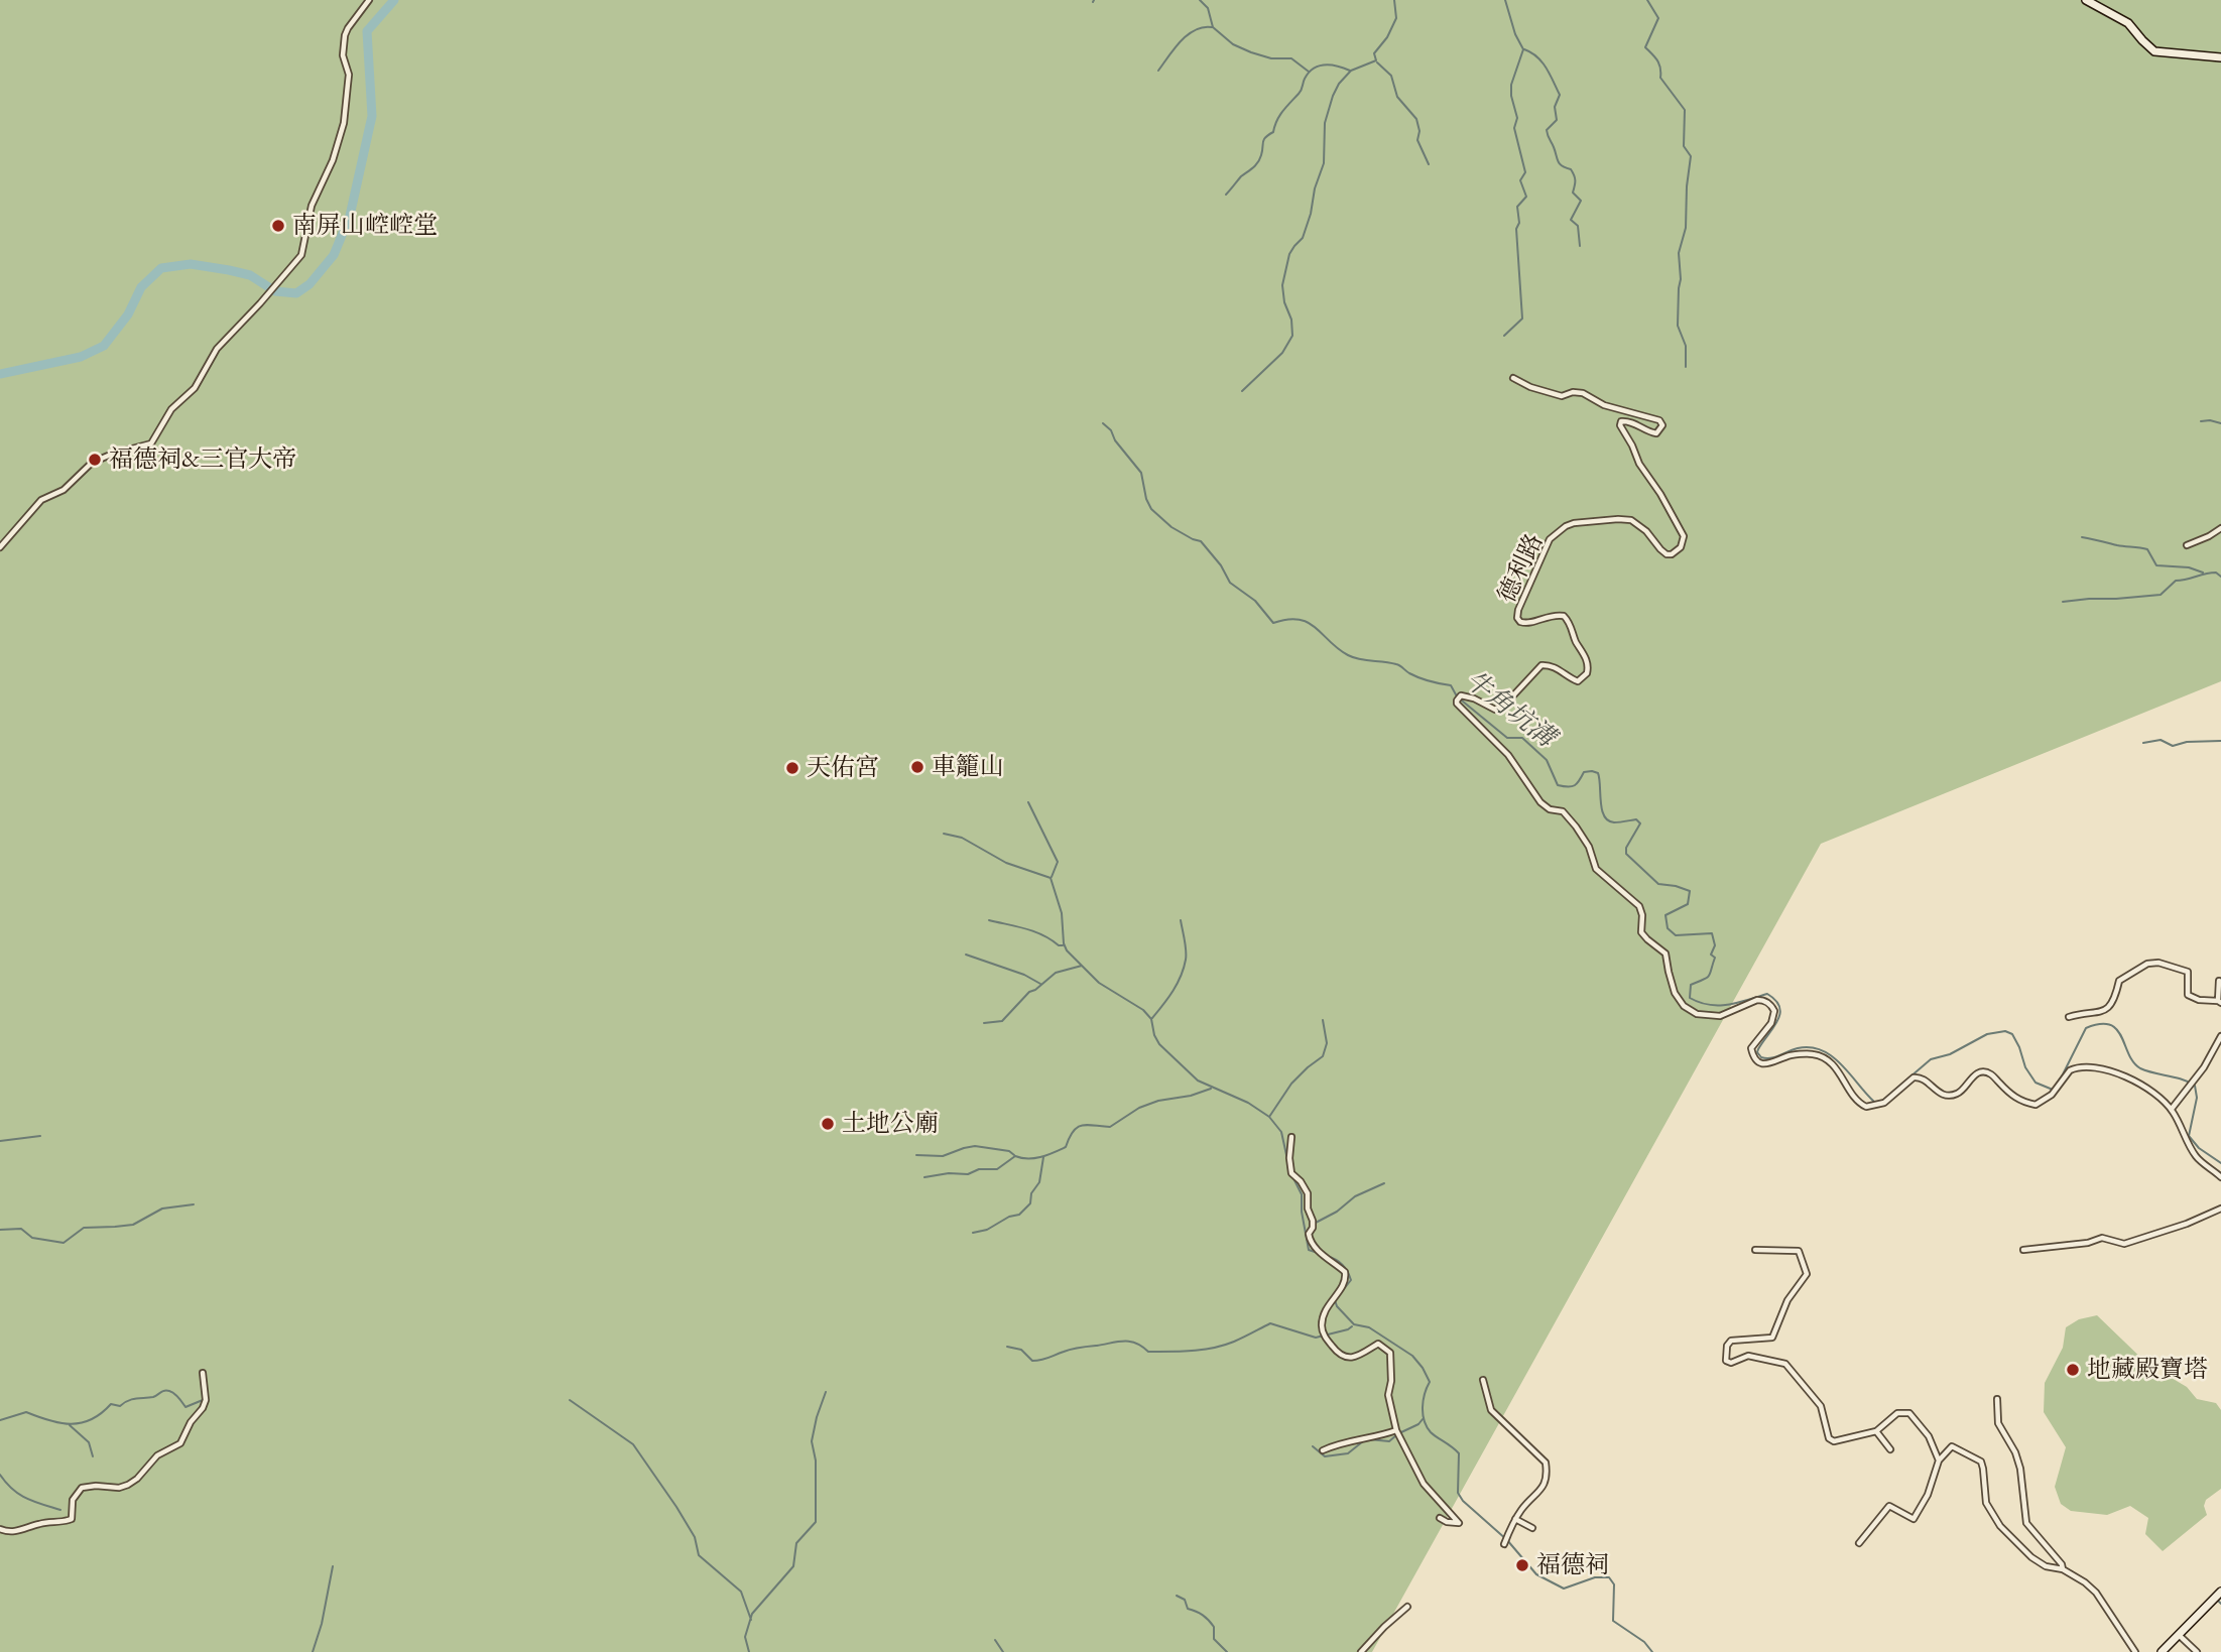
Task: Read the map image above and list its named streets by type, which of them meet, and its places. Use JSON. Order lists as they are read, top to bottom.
{
  "streets": {
    "street": ["德利路"]
  },
  "water": ["牛角坑溝"],
  "places": [
    "南屏山崆崆堂",
    "福德祠&三官大帝",
    "車籠山",
    "天佑宮",
    "土地公廟",
    "地藏殿寶塔",
    "福德祠"
  ]
}
